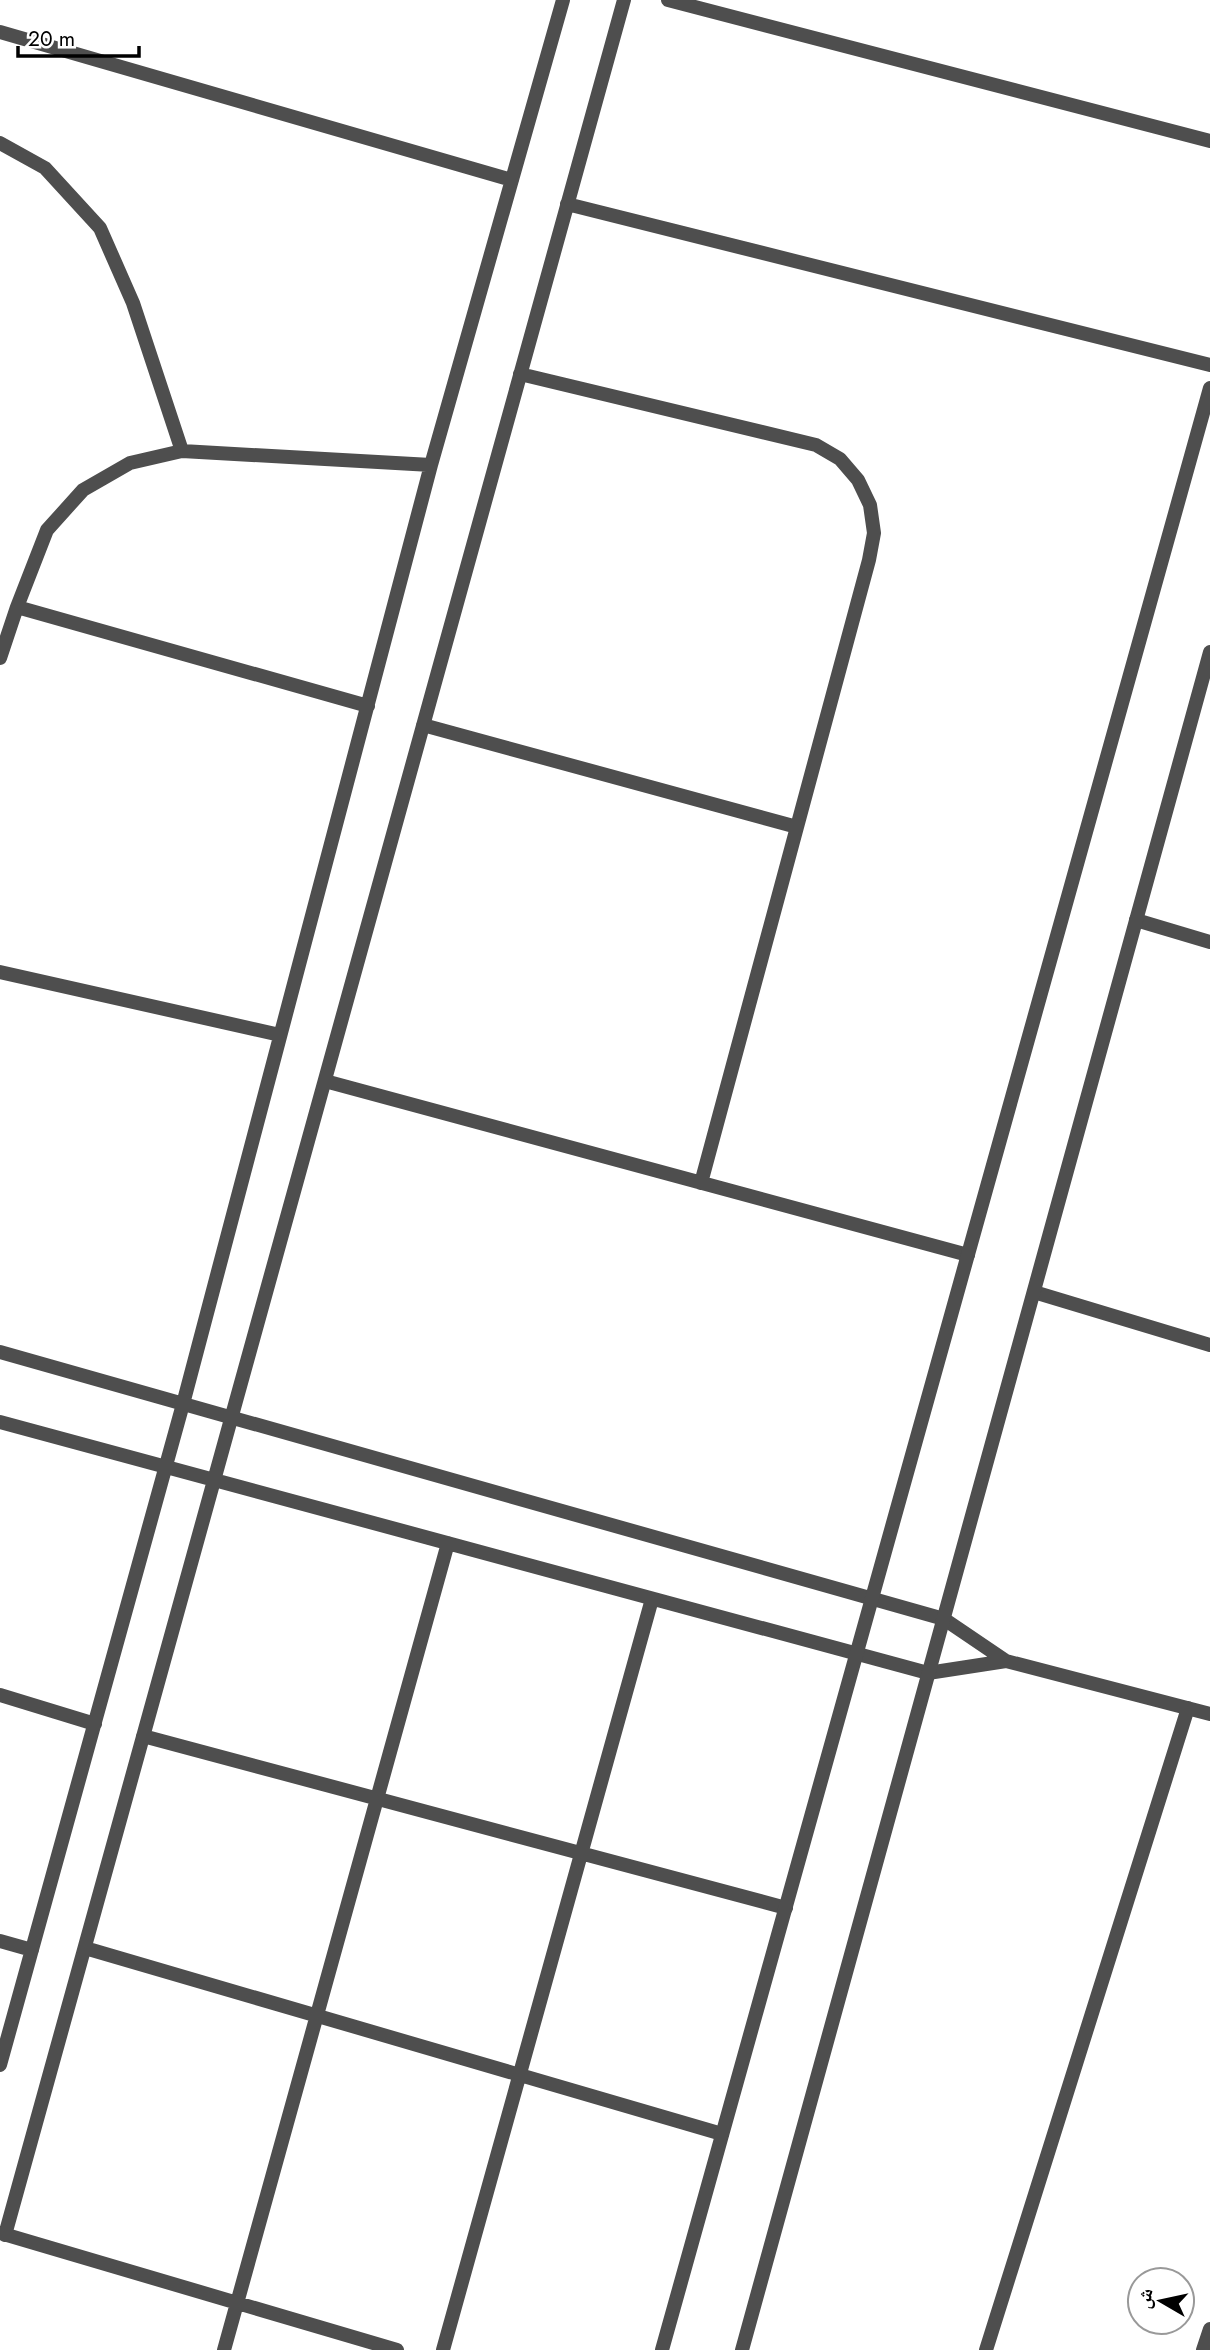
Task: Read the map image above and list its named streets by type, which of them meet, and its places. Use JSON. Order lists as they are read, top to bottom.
{
  "scale_bar": "20 m",
  "north": "left"
}
